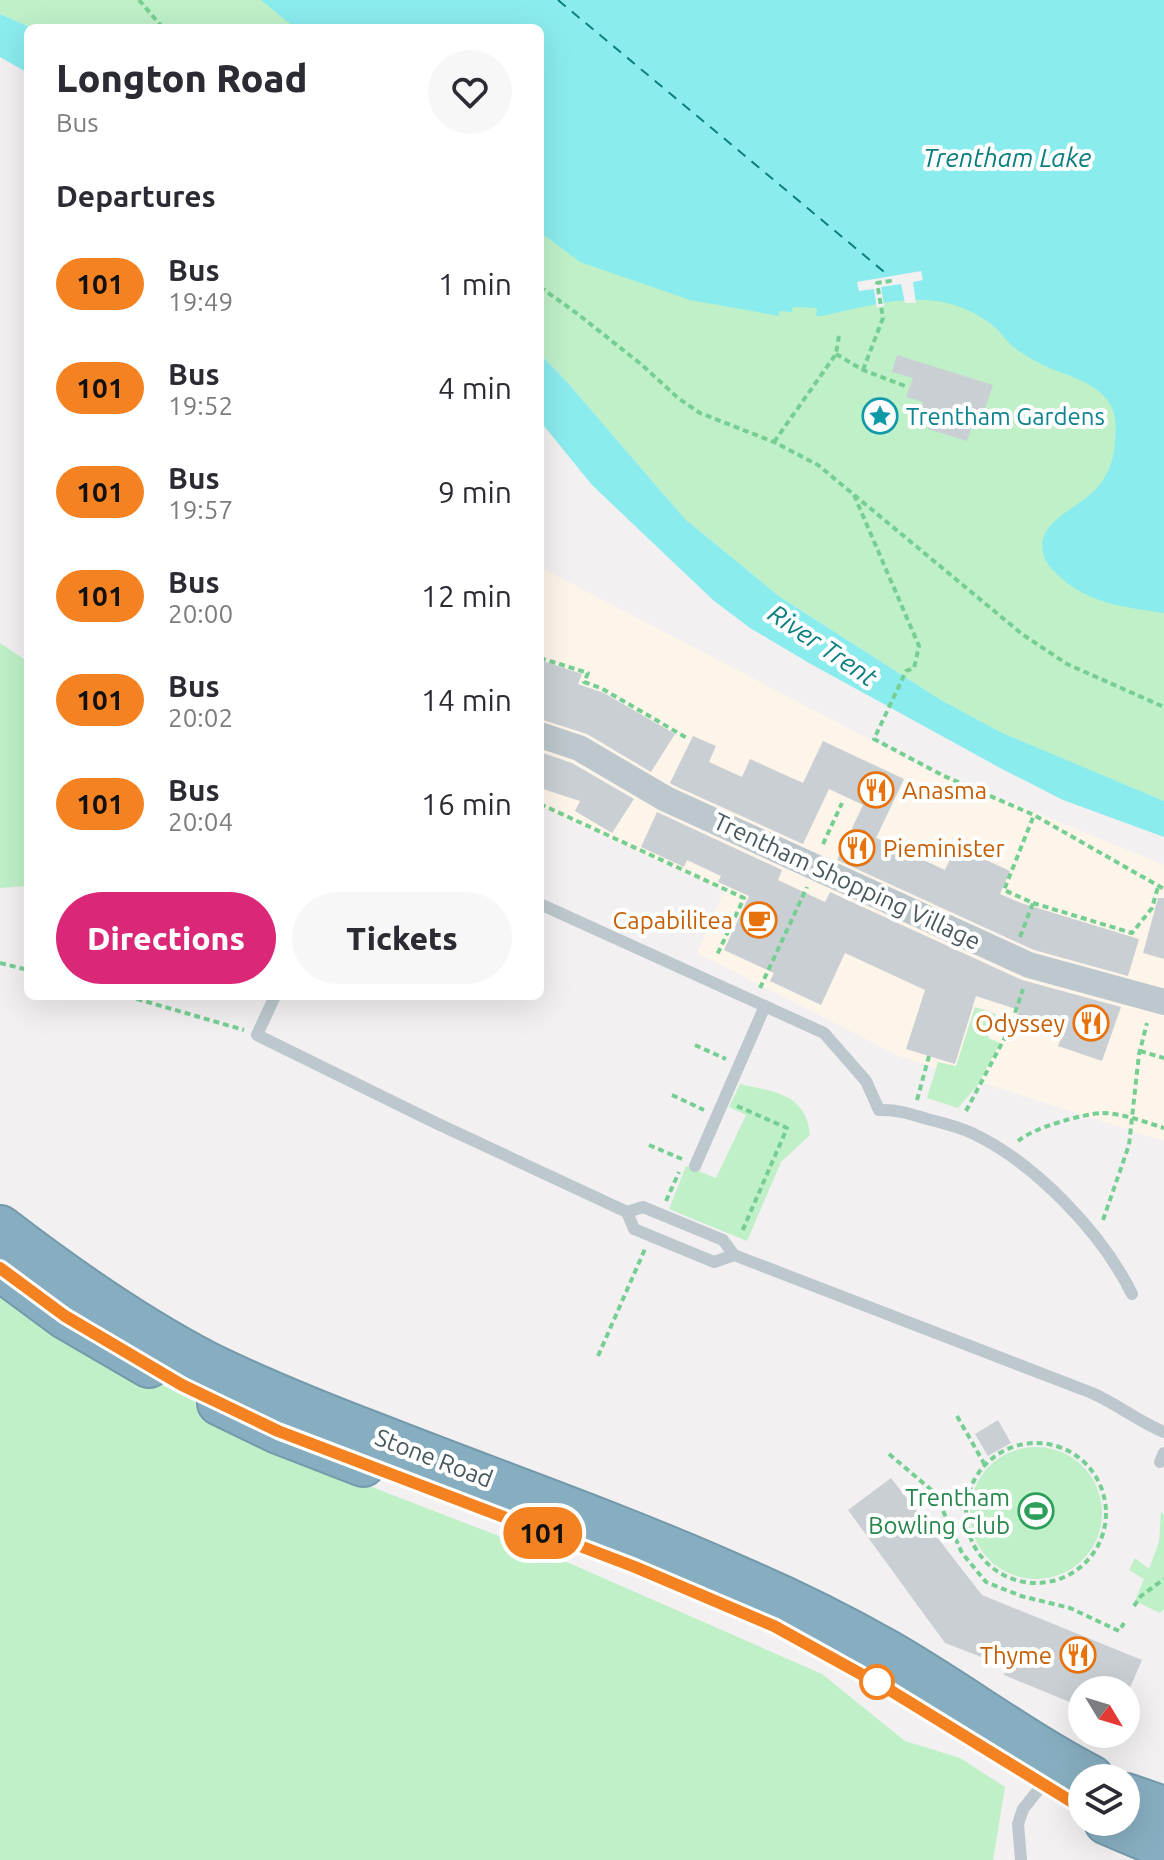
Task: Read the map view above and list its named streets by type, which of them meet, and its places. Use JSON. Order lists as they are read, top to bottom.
{
  "streets": {
    "highway": ["Stone Road"],
    "street": ["Trentham Shopping Village"]
  },
  "water": ["Trentham Lake", "River Trent"],
  "places": {
    "place": ["Trentham Gardens"],
    "restaurant": [
      "Anasma",
      "Pieminister",
      "Odyssey",
      "Thyme"
    ],
    "cafe": ["Capabilitea"],
    "sports": ["Trentham Bowling Club"]
  },
  "lines": ["bus line 101"],
  "north": "bottom right",
  "page": {
    "on_map": "101",
    "heading": [
      ["Longton Road", "Bus"],
      "Departures"
    ],
    "list": [
      {
        "mark": "101",
        "name": "Bus",
        "note": "19:49",
        "value": "1 min"
      },
      {
        "mark": "101",
        "name": "Bus",
        "note": "19:52",
        "value": "4 min"
      },
      {
        "mark": "101",
        "name": "Bus",
        "note": "19:57",
        "value": "9 min"
      },
      {
        "mark": "101",
        "name": "Bus",
        "note": "20:00",
        "value": "12 min"
      },
      {
        "mark": "101",
        "name": "Bus",
        "note": "20:02",
        "value": "14 min"
      },
      {
        "mark": "101",
        "name": "Bus",
        "note": "20:04",
        "value": "16 min"
      }
    ],
    "buttons": ["Directions", "Tickets"]
  }
}
